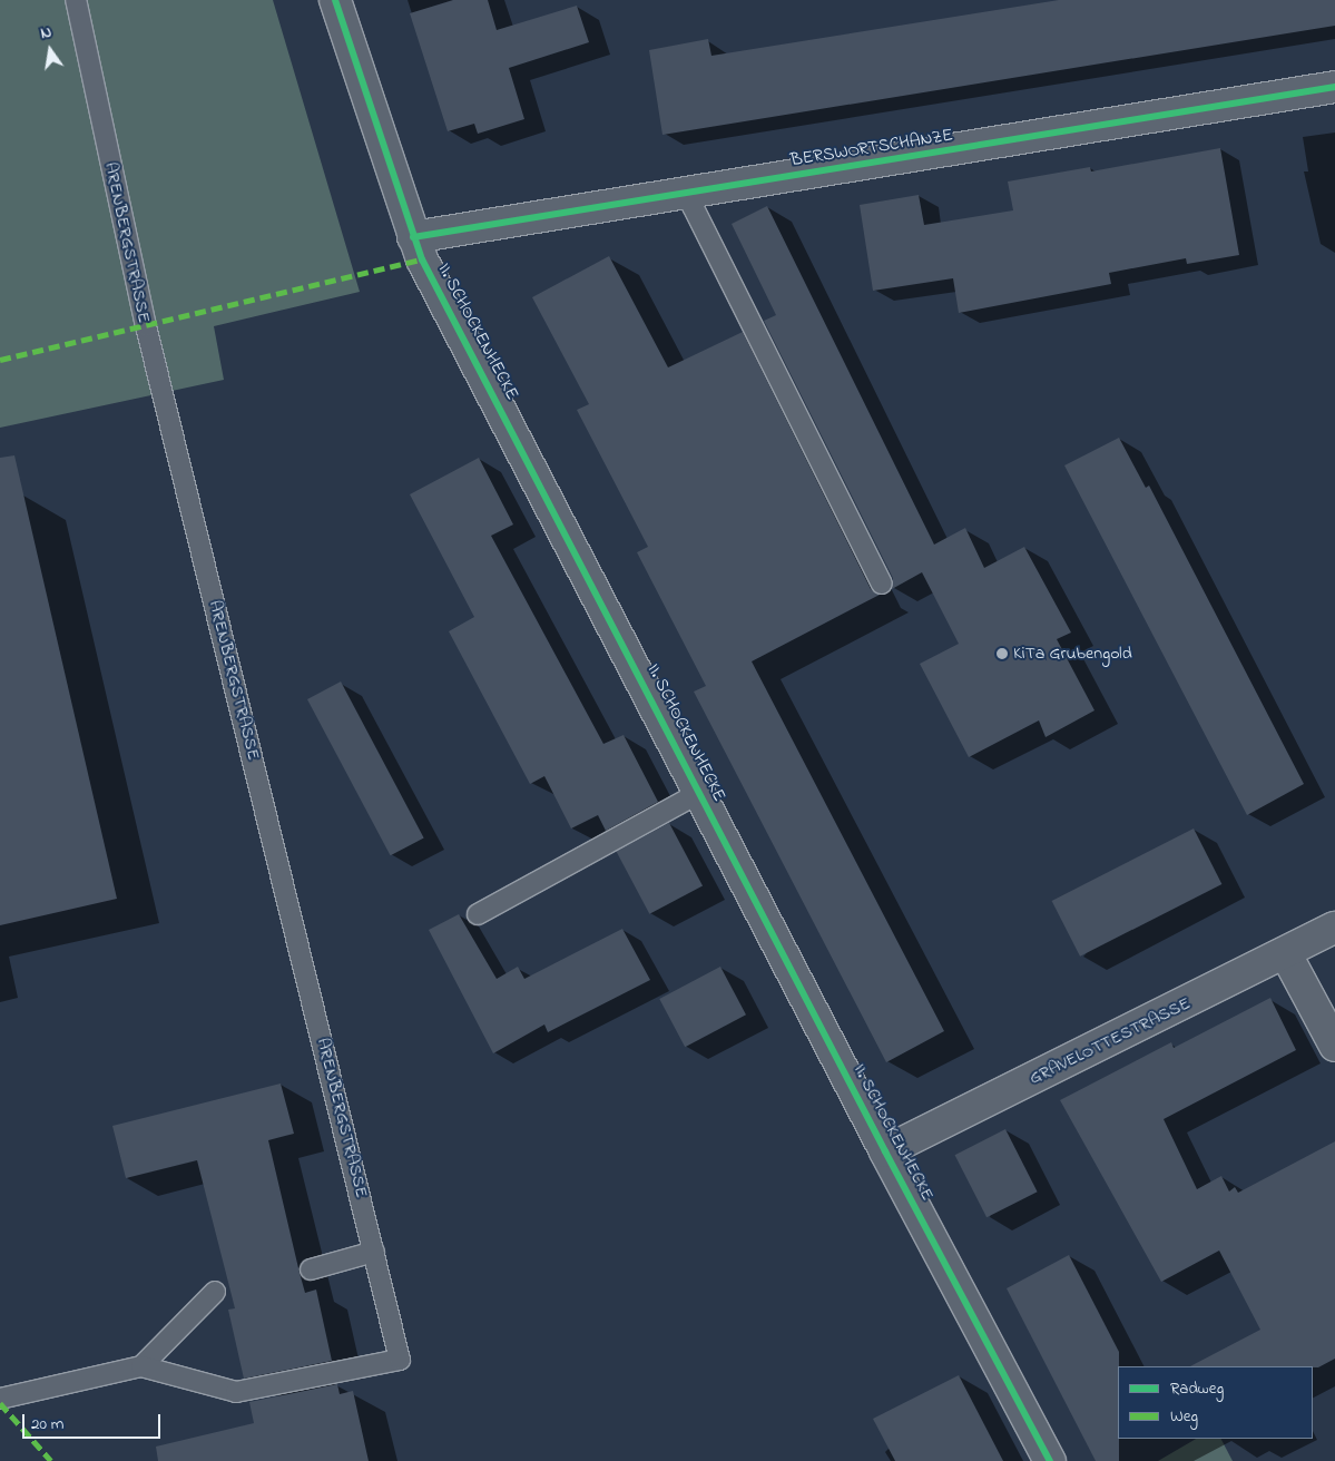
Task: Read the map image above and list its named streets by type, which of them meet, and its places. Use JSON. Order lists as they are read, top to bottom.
{
  "streets": {
    "street": ["BERSWORTSCHANZE", "II. SCHOCKENHECKE", "GRAVELOTTESTRASSE"],
    "lane": ["ARENBERGSTRASSE"]
  },
  "crossings": [
    ["BERSWORTSCHANZE", "II. SCHOCKENHECKE"],
    ["II. SCHOCKENHECKE", "GRAVELOTTESTRASSE"]
  ],
  "places": ["KiTa Grubengold"],
  "legend": ["Radweg", "Weg"],
  "scale_bar": "20 m",
  "north": "top"
}
